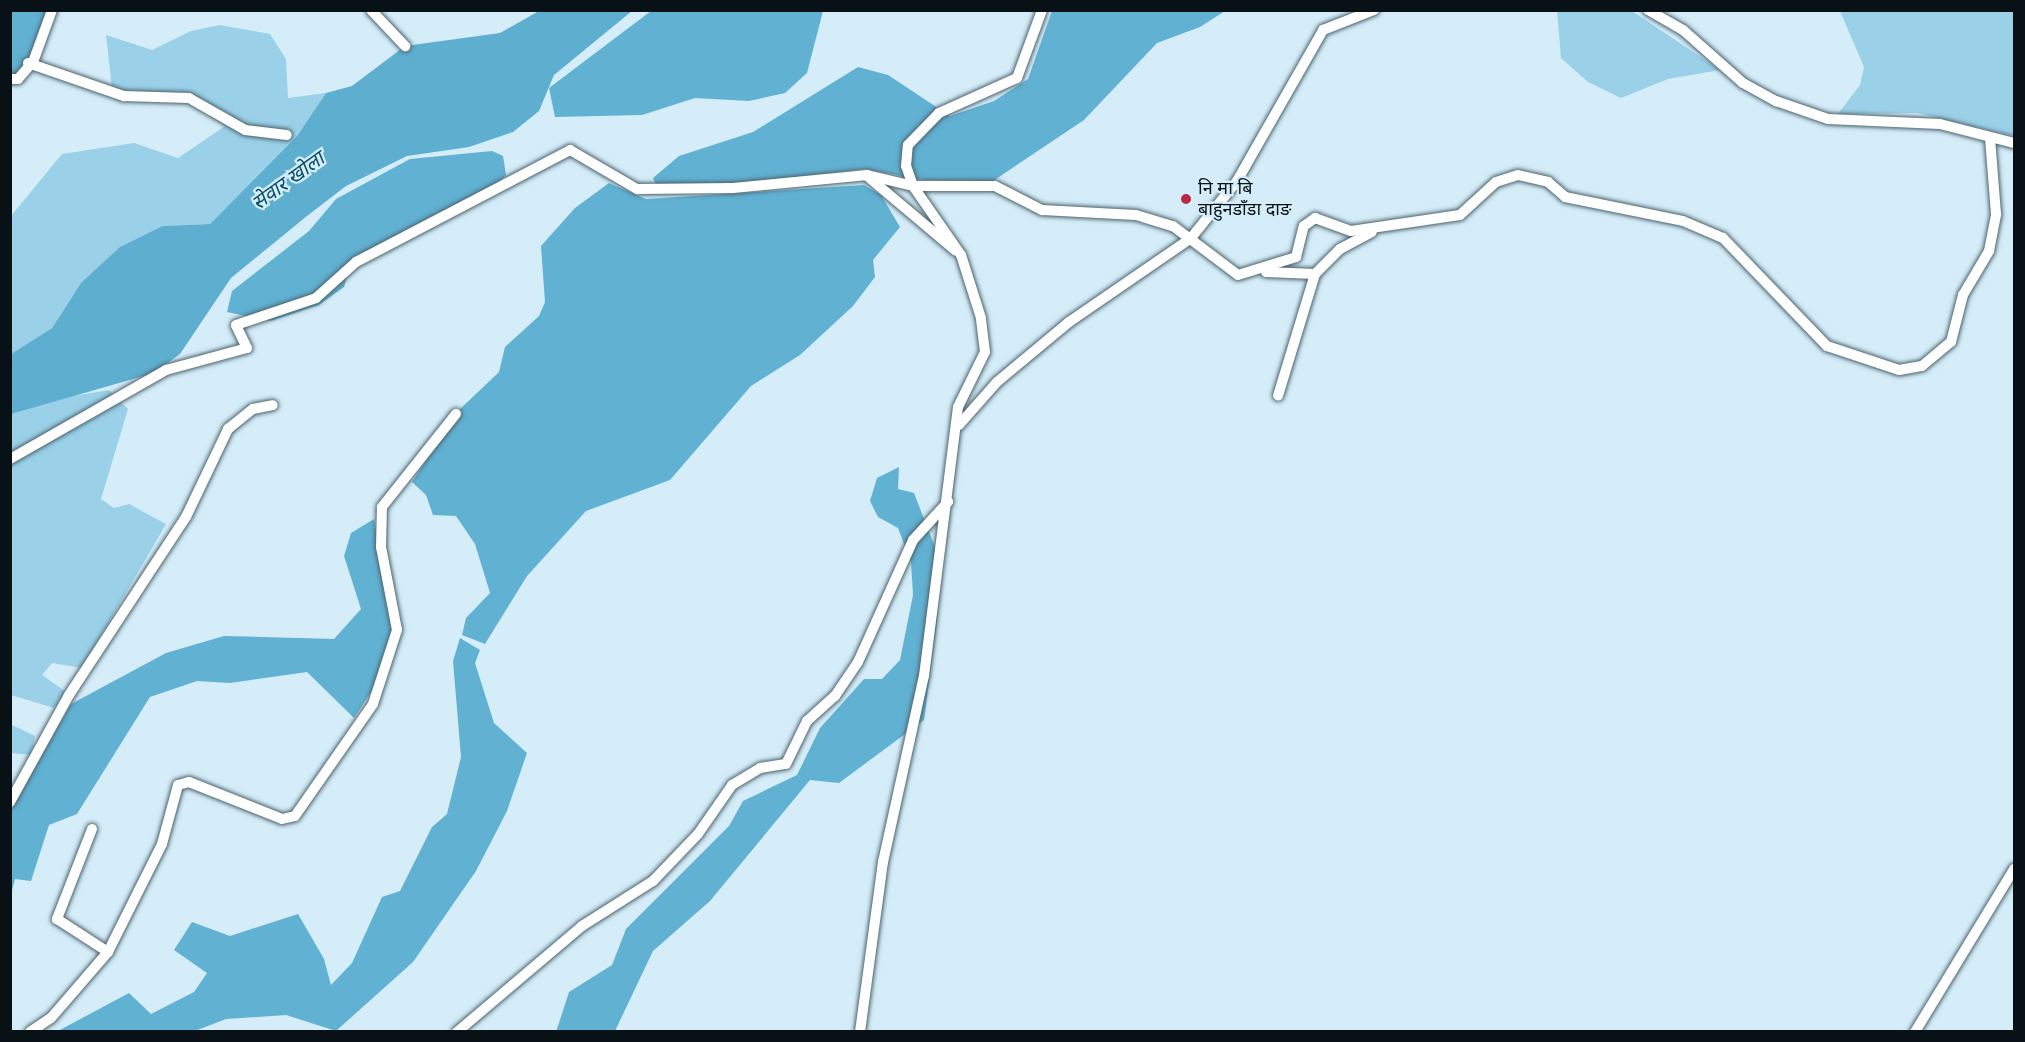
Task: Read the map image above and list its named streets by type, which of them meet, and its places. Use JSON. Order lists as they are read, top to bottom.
{
  "water": ["सेवार खोला"],
  "places": ["नि मा बि बाहुनडाँडा दाङ"]
}
